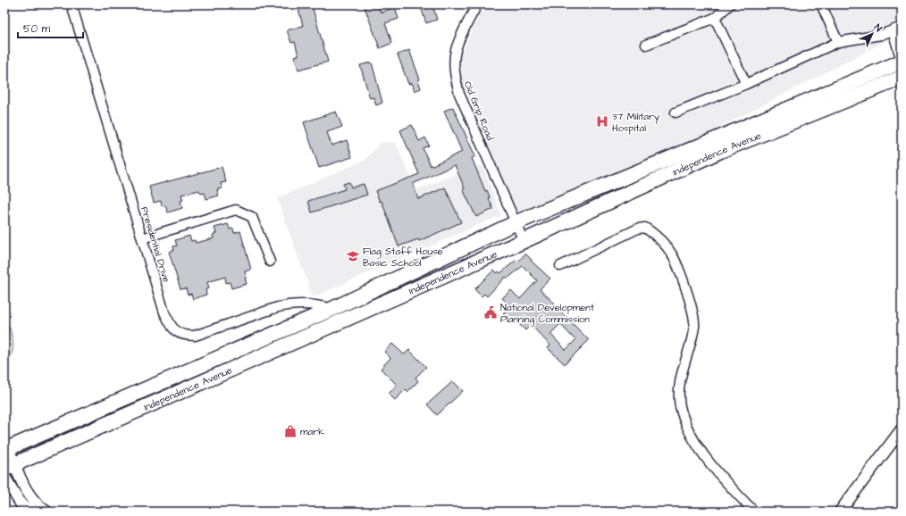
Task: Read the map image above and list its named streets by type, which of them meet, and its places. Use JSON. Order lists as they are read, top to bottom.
{
  "streets": {
    "highway": ["Independence Avenue"],
    "street": ["Old Grip Road", "Presidential Drive"]
  },
  "crossings": [
    ["Old Grip Road", "Independence Avenue"],
    ["Independence Avenue", "Presidential Drive"]
  ],
  "places": {
    "hospital": ["37 Military Hospital"],
    "school or university": ["Flag Staff House Basic School"],
    "public building": ["National Development Planning Commission"],
    "shop": ["mark"]
  },
  "scale_bar": "50 m",
  "north": "top right"
}
